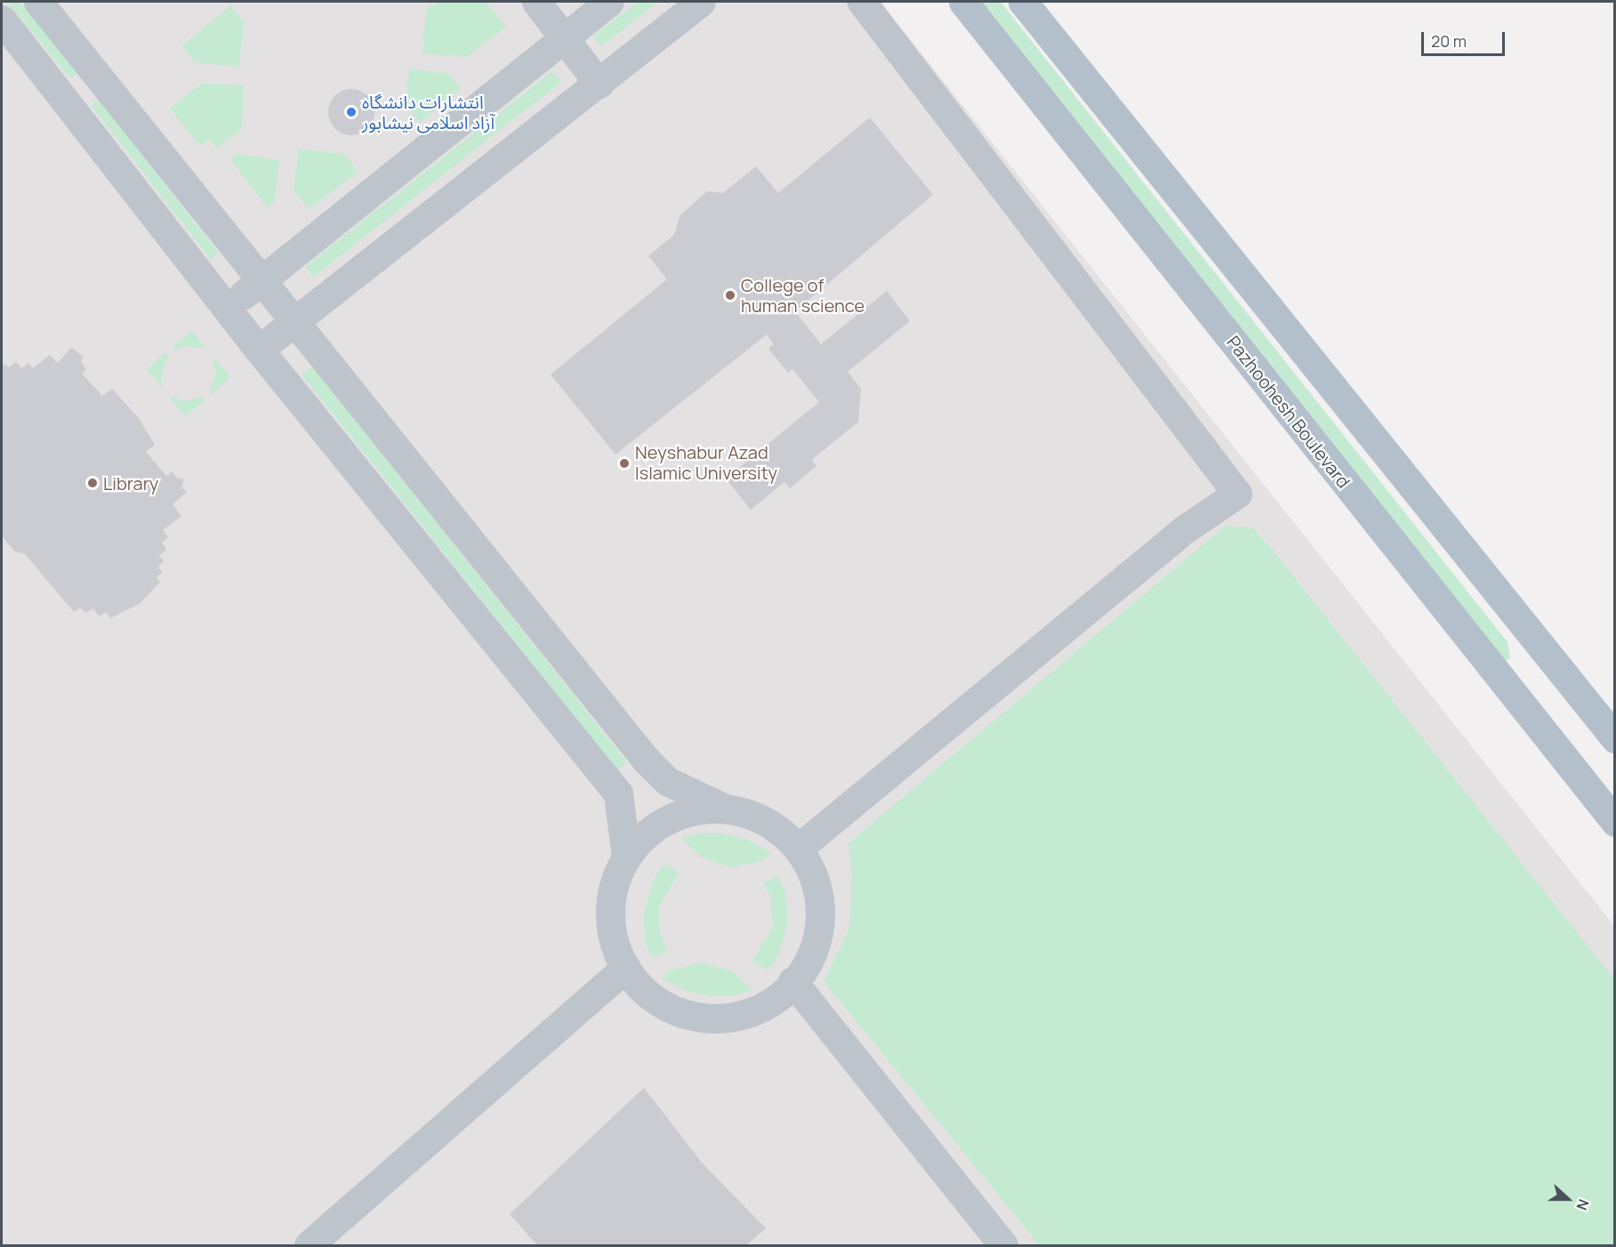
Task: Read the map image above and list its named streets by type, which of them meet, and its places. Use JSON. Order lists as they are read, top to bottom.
{
  "streets": {
    "main road": ["Pazhoohesh Boulevard"]
  },
  "places": [
    "انتشارات دانشگاه آزاد اسلامی نیشابور",
    "College of human science",
    "Neyshabur Azad Islamic University",
    "Library"
  ],
  "scale_bar": "20 m",
  "north": "right"
}
